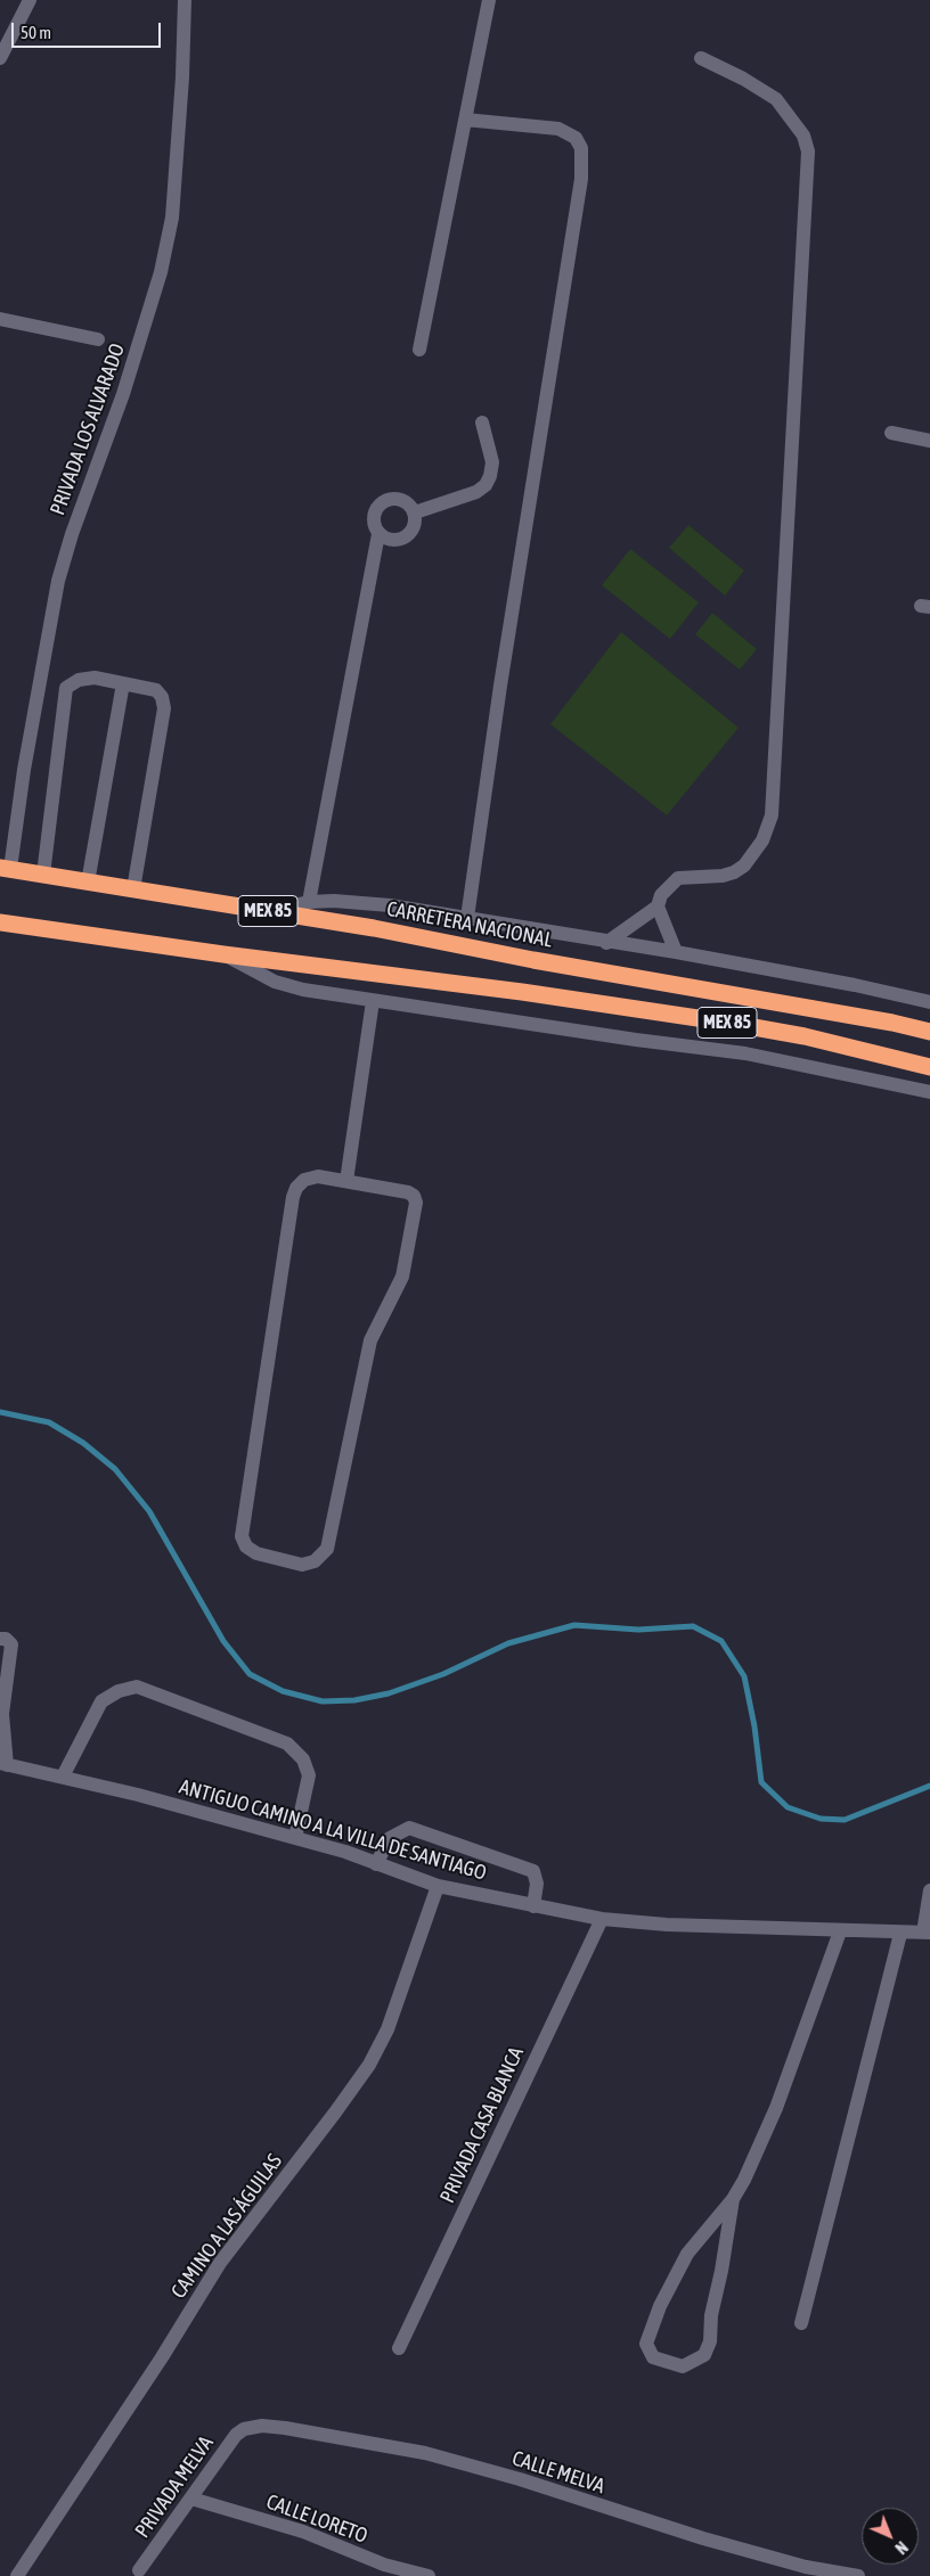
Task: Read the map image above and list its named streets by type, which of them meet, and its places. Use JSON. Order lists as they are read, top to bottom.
{
  "streets": {
    "highway": ["MEX 85", "CARRETERA NACIONAL"],
    "street": [
      "PRIVADA LOS ALVARADO",
      "ANTIGUO CAMINO A LA VILLA DE SANTIAGO",
      "PRIVADA CASA BLANCA",
      "CAMINO A LAS ÁGUILAS",
      "CALLE MELVA",
      "PRIVADA MELVA",
      "CALLE LORETO"
    ]
  },
  "crossings": [
    ["PRIVADA LOS ALVARADO", "CARRETERA NACIONAL"],
    ["MEX 85", "CARRETERA NACIONAL"],
    ["ANTIGUO CAMINO A LA VILLA DE SANTIAGO", "PRIVADA CASA BLANCA"],
    ["ANTIGUO CAMINO A LA VILLA DE SANTIAGO", "CAMINO A LAS ÁGUILAS"],
    ["CALLE MELVA", "PRIVADA MELVA"],
    ["PRIVADA MELVA", "CALLE LORETO"]
  ],
  "scale_bar": "50 m",
  "north": "bottom right"
}
